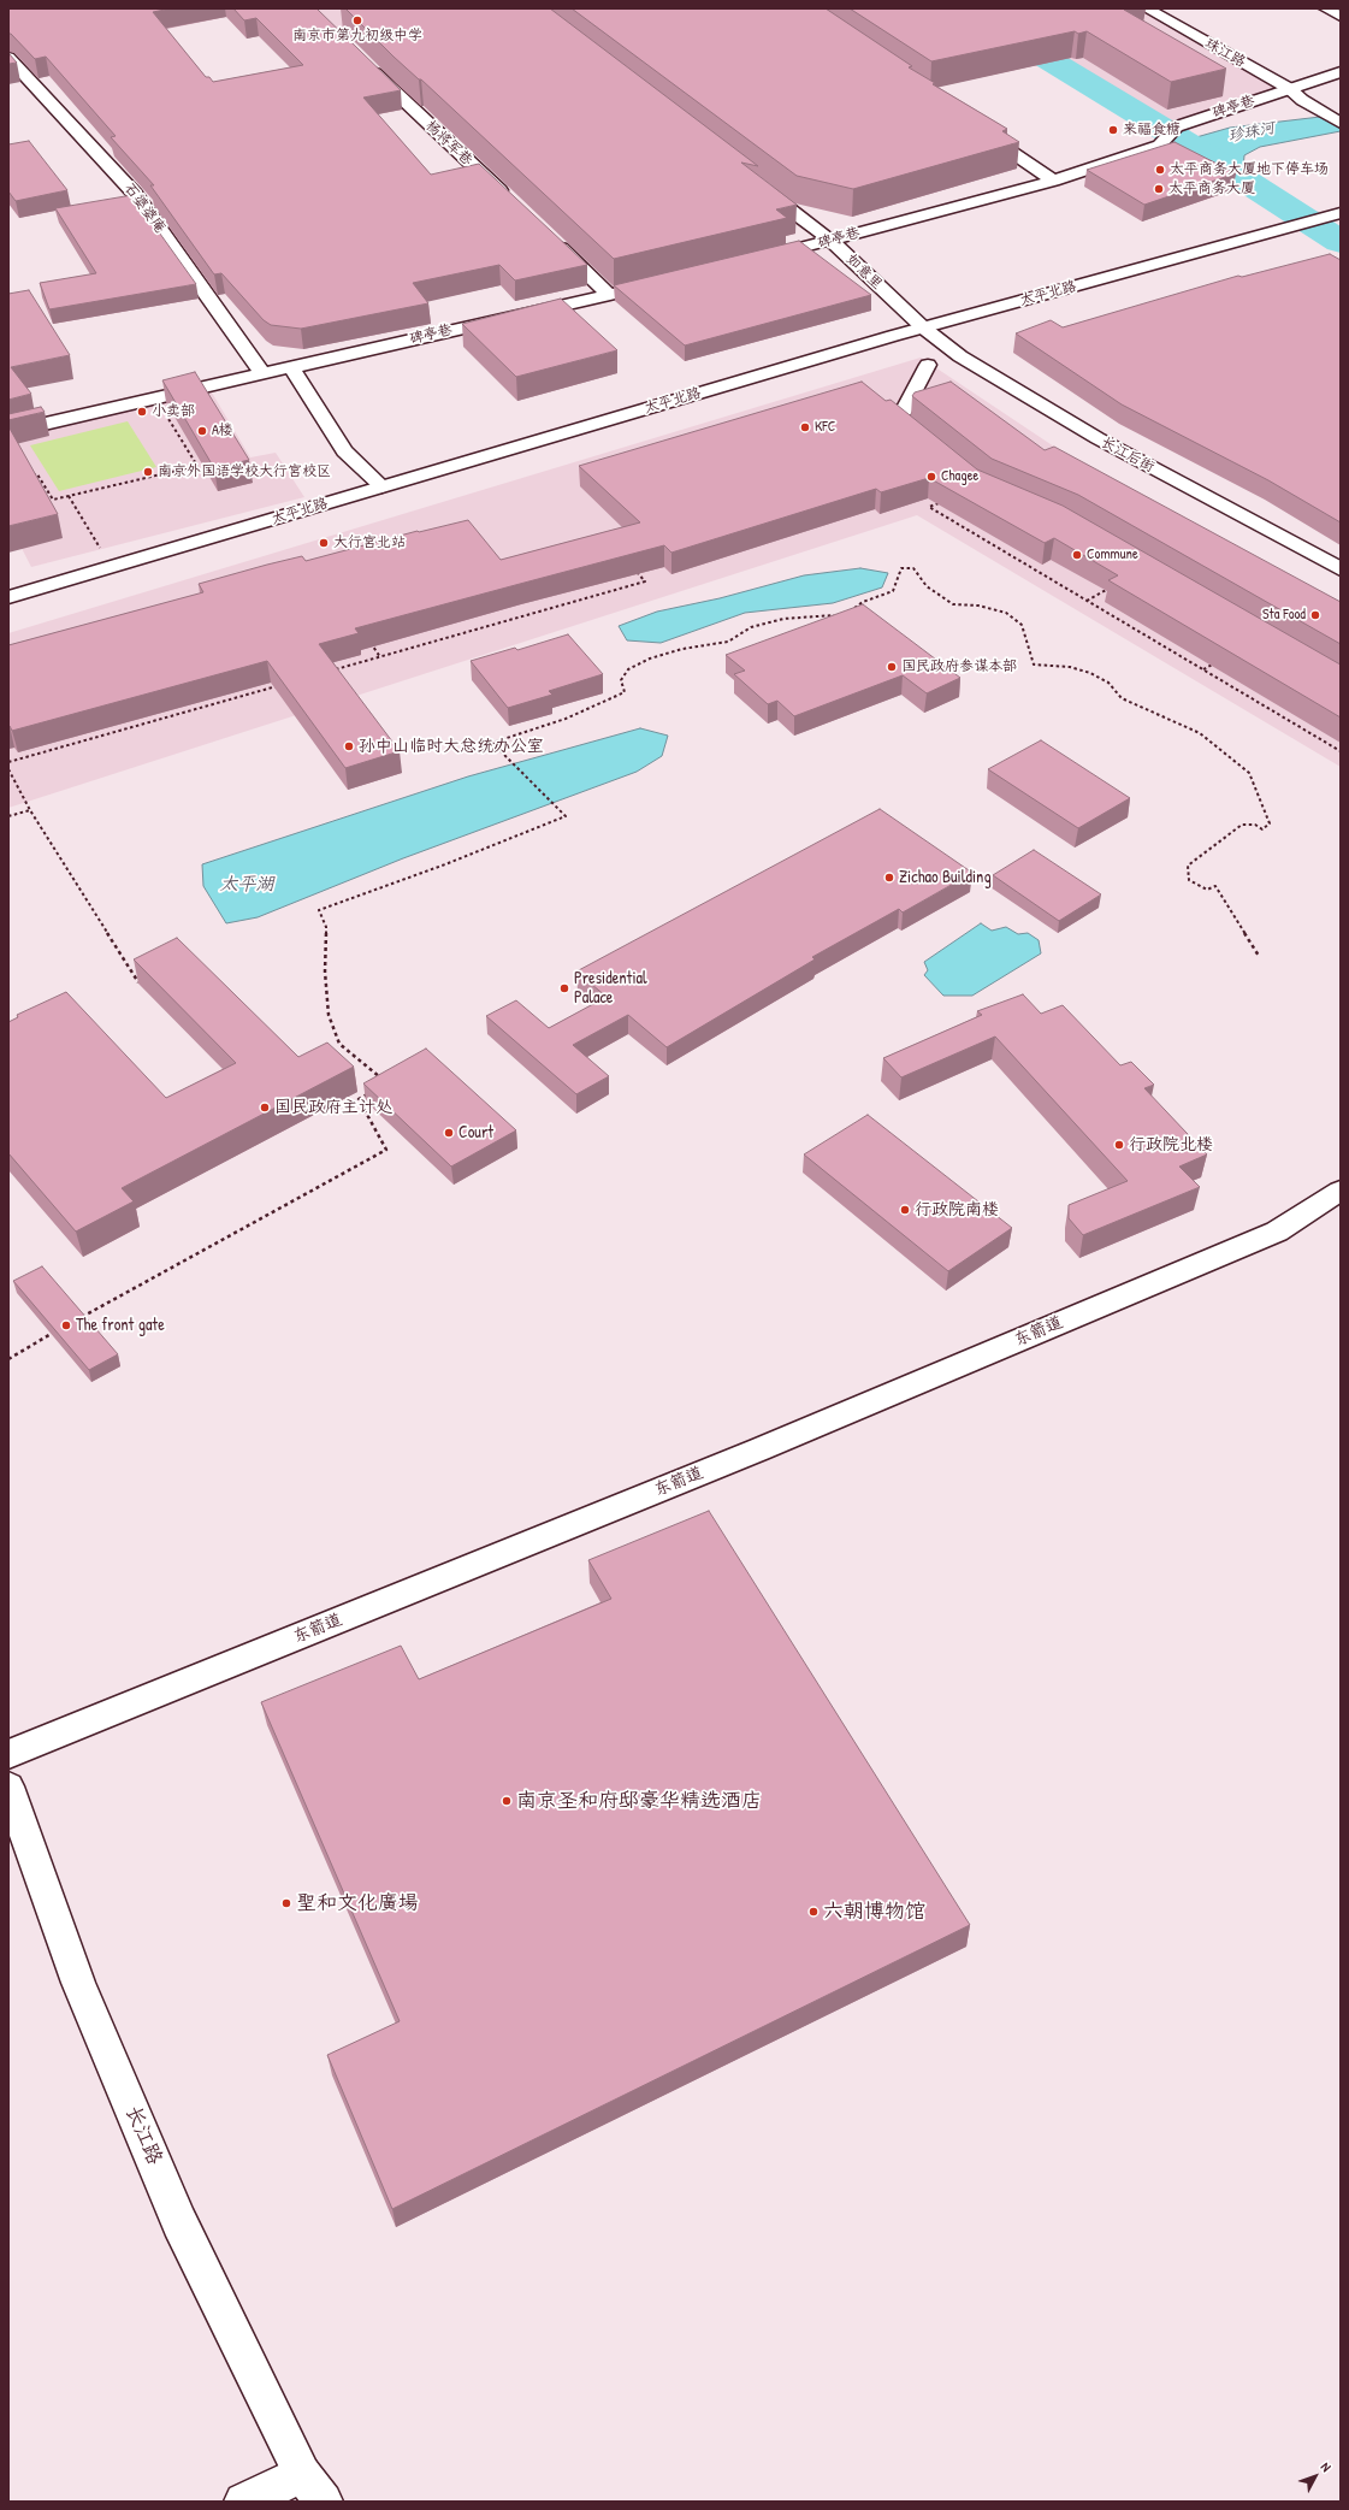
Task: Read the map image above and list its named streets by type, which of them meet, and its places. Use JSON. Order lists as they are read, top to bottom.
{
  "streets": {
    "street": [
      "珠江路",
      "碑亭巷",
      "杨将军巷",
      "石婆婆庵",
      "如意里",
      "太平北路",
      "长江后街",
      "东箭道",
      "长江路"
    ]
  },
  "crossings": [
    ["珠江路", "碑亭巷"],
    ["碑亭巷", "石婆婆庵"],
    ["碑亭巷", "如意里"],
    ["如意里", "太平北路"],
    ["如意里", "长江后街"],
    ["太平北路", "长江后街"]
  ],
  "water": ["珍珠河", "太平湖"],
  "places": [
    "南京市第九初级中学",
    "来福食糖",
    "太平商务大厦地下停车场",
    "太平商务大厦",
    "小卖部",
    "KFC",
    "A楼",
    "南京外国语学校大行宫校区",
    "Chagee",
    "大行宫北站",
    "Commune",
    "Sta Food",
    "国民政府参谋本部",
    "孙中山临时大总统办公室",
    "Zichao Building",
    "Presidential Palace",
    "国民政府主计处",
    "Court",
    "行政院北楼",
    "行政院南楼",
    "The front gate",
    "南京圣和府邸豪华精选酒店",
    "聖和文化廣場",
    "六朝博物馆"
  ],
  "north": "top right"
}
